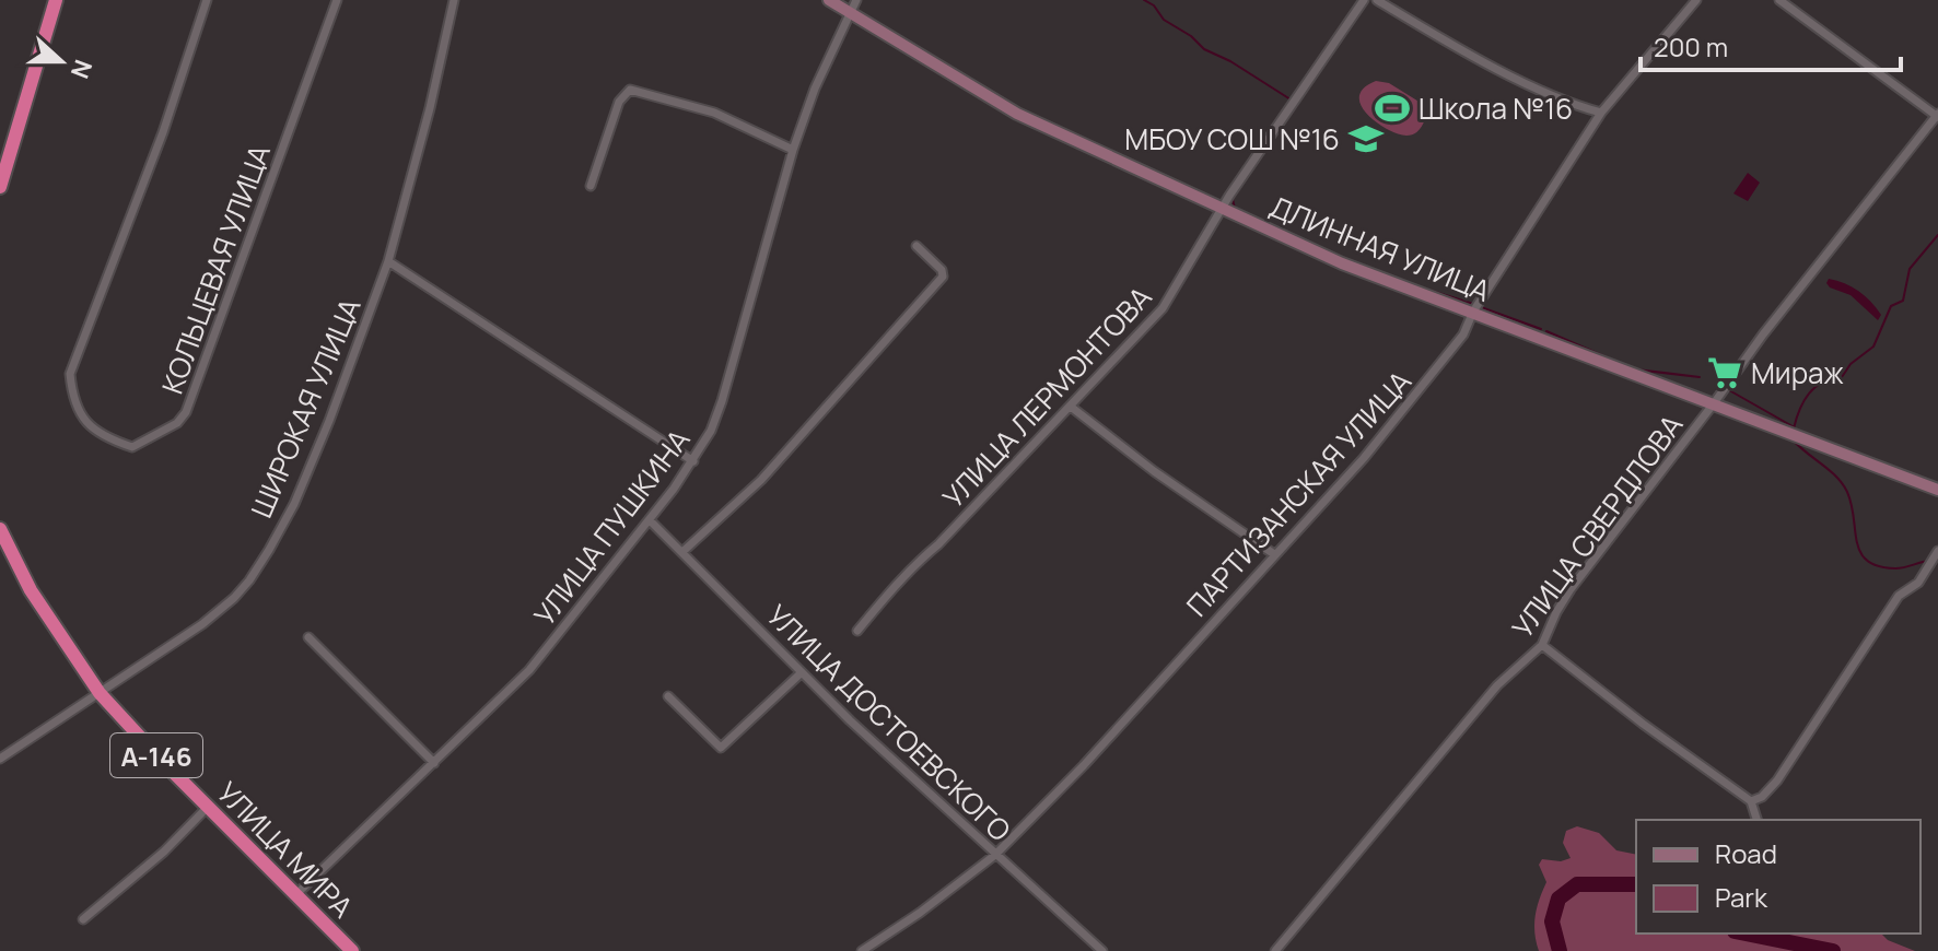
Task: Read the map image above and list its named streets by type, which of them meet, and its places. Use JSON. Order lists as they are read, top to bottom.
{
  "streets": {
    "highway": ["А-146", "УЛИЦА МИРА"],
    "main road": ["ДЛИННАЯ УЛИЦА"],
    "street": [
      "КОЛЬЦЕВАЯ УЛИЦА",
      "УЛИЦА ЛЕРМОНТОВА",
      "ШИРОКАЯ УЛИЦА",
      "ПАРТИЗАНСКАЯ УЛИЦА",
      "УЛИЦА СВЕРДЛОВА",
      "УЛИЦА ПУШКИНА",
      "УЛИЦА ДОСТОЕВСКОГО"
    ]
  },
  "crossings": [
    ["ДЛИННАЯ УЛИЦА", "УЛИЦА ЛЕРМОНТОВА"],
    ["ДЛИННАЯ УЛИЦА", "ПАРТИЗАНСКАЯ УЛИЦА"],
    ["ДЛИННАЯ УЛИЦА", "УЛИЦА СВЕРДЛОВА"],
    ["ДЛИННАЯ УЛИЦА", "УЛИЦА ПУШКИНА"],
    ["ШИРОКАЯ УЛИЦА", "УЛИЦА МИРА"],
    ["ПАРТИЗАНСКАЯ УЛИЦА", "УЛИЦА ДОСТОЕВСКОГО"],
    ["УЛИЦА ПУШКИНА", "УЛИЦА ДОСТОЕВСКОГО"],
    ["УЛИЦА ПУШКИНА", "УЛИЦА МИРА"]
  ],
  "places": {
    "sports": ["Школа №16"],
    "school or university": ["МБОУ СОШ №16"],
    "supermarket": ["Мираж"]
  },
  "legend": ["Road", "Park"],
  "scale_bar": "200 m",
  "north": "right"
}
